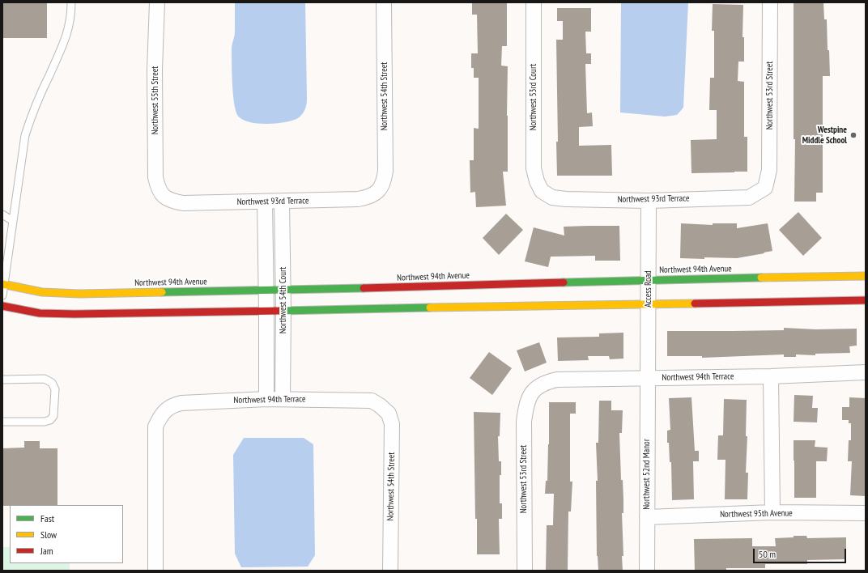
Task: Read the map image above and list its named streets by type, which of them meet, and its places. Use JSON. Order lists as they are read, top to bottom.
{
  "streets": {
    "street": [
      "Northwest 53rd Street",
      "Northwest 54th Street",
      "Northwest 53rd Court",
      "Northwest 55th Street",
      "Northwest 93rd Terrace",
      "Northwest 94th Avenue",
      "Access Road",
      "Northwest 54th Court",
      "Northwest 94th Terrace",
      "Northwest 52nd Manor",
      "Northwest 95th Avenue"
    ]
  },
  "crossings": [
    ["Northwest 53rd Street", "Northwest 93rd Terrace"],
    ["Northwest 53rd Street", "Northwest 94th Terrace"],
    ["Northwest 54th Street", "Northwest 93rd Terrace"],
    ["Northwest 54th Street", "Northwest 94th Terrace"],
    ["Northwest 53rd Court", "Northwest 93rd Terrace"],
    ["Northwest 55th Street", "Northwest 93rd Terrace"],
    ["Northwest 93rd Terrace", "Access Road"],
    ["Northwest 93rd Terrace", "Northwest 54th Court"],
    ["Northwest 94th Avenue", "Access Road"],
    ["Northwest 94th Avenue", "Northwest 54th Court"],
    ["Access Road", "Northwest 94th Terrace"],
    ["Access Road", "Northwest 52nd Manor"],
    ["Northwest 54th Court", "Northwest 94th Terrace"],
    ["Northwest 94th Terrace", "Northwest 52nd Manor"],
    ["Northwest 52nd Manor", "Northwest 95th Avenue"]
  ],
  "places": ["Westpine Middle School"],
  "legend": ["Fast", "Slow", "Jam"],
  "scale_bar": "50 m"
}
